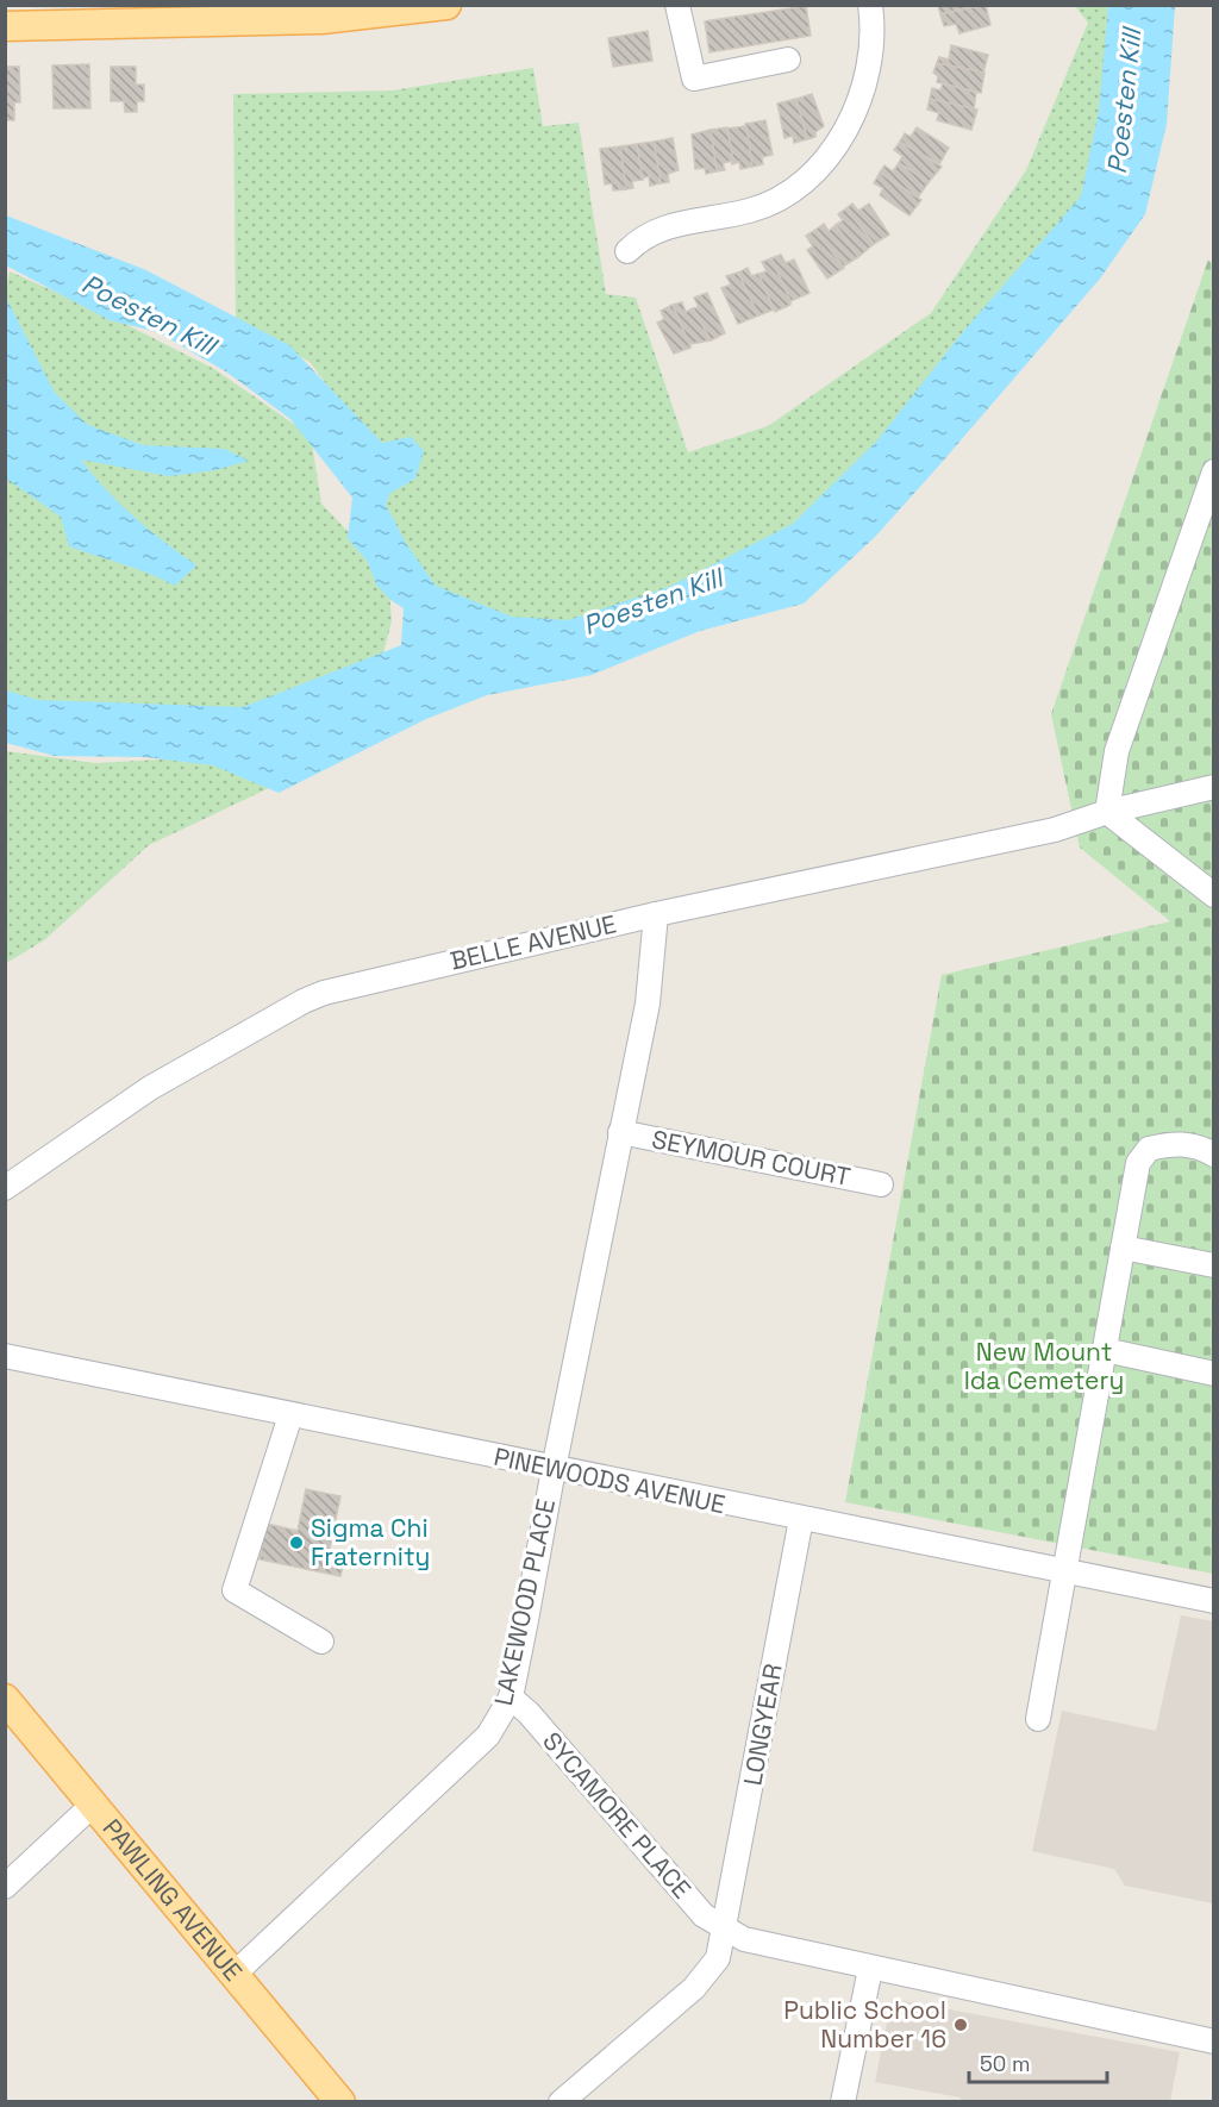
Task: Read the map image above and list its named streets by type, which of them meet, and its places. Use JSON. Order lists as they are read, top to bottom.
{
  "streets": {
    "main road": ["PAWLING AVENUE"],
    "street": [
      "BELLE AVENUE",
      "SEYMOUR COURT",
      "PINEWOODS AVENUE",
      "LAKEWOOD PLACE",
      "LONGYEAR",
      "SYCAMORE PLACE"
    ]
  },
  "crossings": [
    ["BELLE AVENUE", "LAKEWOOD PLACE"],
    ["SEYMOUR COURT", "LAKEWOOD PLACE"],
    ["PINEWOODS AVENUE", "LAKEWOOD PLACE"],
    ["PINEWOODS AVENUE", "LONGYEAR"],
    ["LAKEWOOD PLACE", "SYCAMORE PLACE"],
    ["LAKEWOOD PLACE", "PAWLING AVENUE"],
    ["LONGYEAR", "SYCAMORE PLACE"]
  ],
  "water": ["Poesten Kill"],
  "parks": ["New Mount Ida Cemetery"],
  "places": ["Sigma Chi Fraternity", "Public School Number 16"],
  "scale_bar": "50 m"
}
